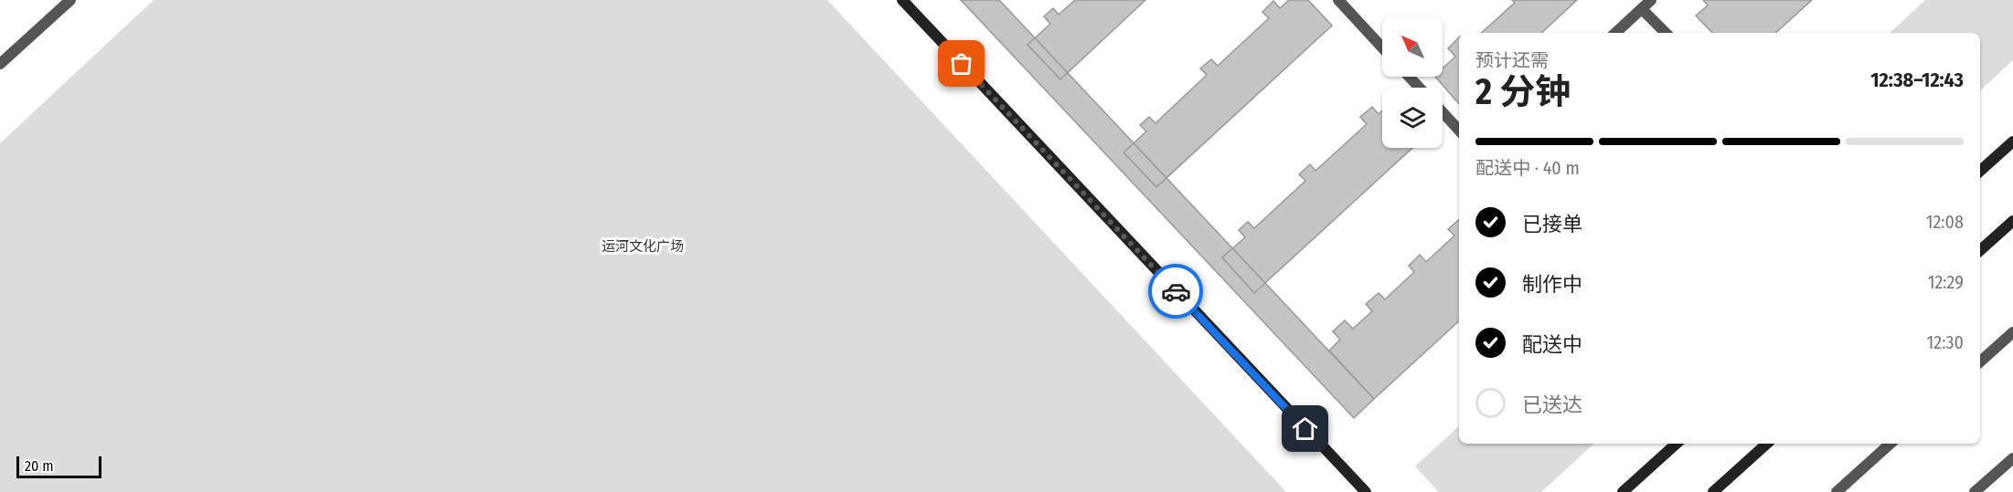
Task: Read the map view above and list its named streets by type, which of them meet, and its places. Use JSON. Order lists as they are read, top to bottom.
{
  "parks": ["运河文化广场"],
  "scale_bar": "20 m",
  "north": "top left",
  "page": {
    "heading": ["2 分钟", "预计还需", "12:38–12:43"],
    "bar": "配送中 · 40 m",
    "list": [
      ["已接单", "12:08"],
      ["制作中", "12:29"],
      ["配送中", "12:30"],
      "已送达"
    ],
    "scale": "20 m"
  }
}
